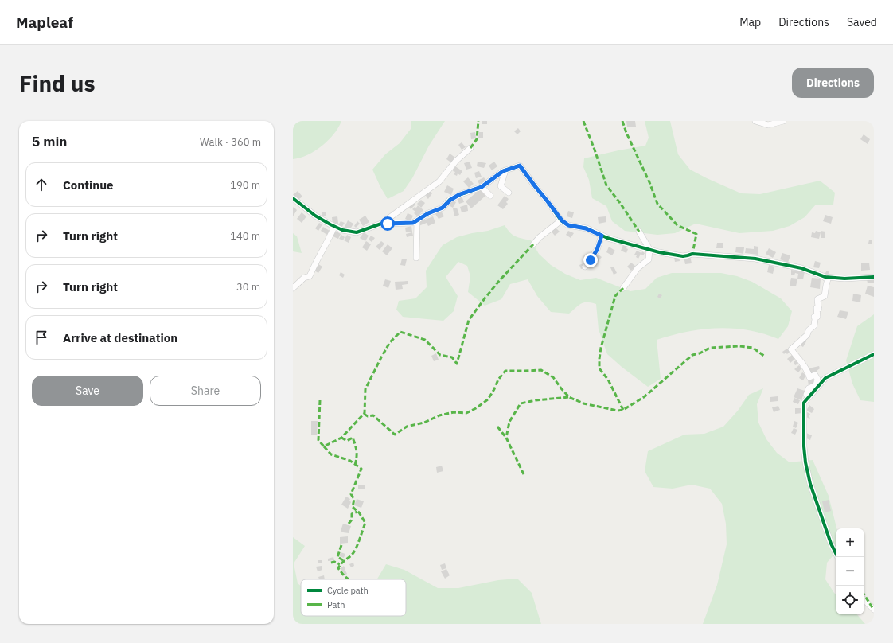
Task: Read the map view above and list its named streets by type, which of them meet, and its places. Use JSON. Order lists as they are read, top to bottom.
{
  "legend": ["Cycle path", "Path"],
  "page": {
    "header": "Mapleaf",
    "nav": ["Map", "Directions", "Saved"],
    "buttons": [
      "Directions",
      ["Save", "Share"]
    ],
    "title": "Find us",
    "heading": ["5 min", "Walk · 360 m"],
    "list": [
      ["Continue", "190 m"],
      ["Turn right", "140 m"],
      ["Turn right", "30 m"],
      "Arrive at destination"
    ],
    "map_buttons": ["+", "−"]
  }
}
